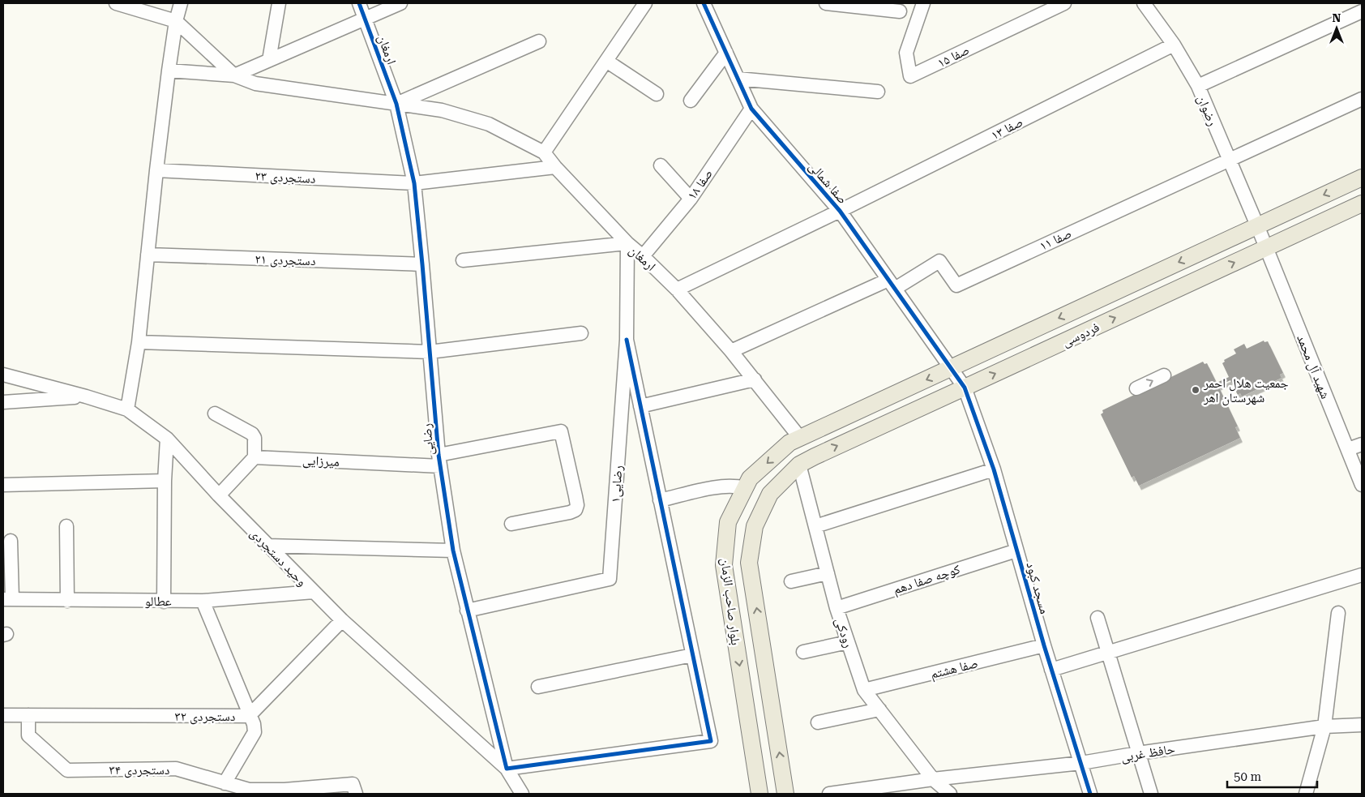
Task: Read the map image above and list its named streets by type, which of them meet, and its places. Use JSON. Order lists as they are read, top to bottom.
{
  "streets": {
    "main road": ["فردوسی", "بلوار صاحب الزمان"],
    "street": [
      "ارمغان",
      "صفا ۱۵",
      "رضوان",
      "صفا ۱۳",
      "دستجردی ۲۳",
      "صفا شمالی",
      "صفا ۱۸",
      "صفا ۱۱",
      "دستجردی ۲۱",
      "شهید آل محمد",
      "رضایی",
      "میرزایی",
      "رضایی۱",
      "وحید دستجردی",
      "کوچه صفا دهم",
      "مسجد کبود",
      "عطالو",
      "رودکی",
      "صفا هشتم",
      "دستجردی ۳۲",
      "حافظ غربی",
      "دستجردی ۳۴"
    ]
  },
  "crossings": [
    ["ارمغان", "صفا ۱۳"],
    ["ارمغان", "دستجردی ۲۳"],
    ["ارمغان", "صفا ۱۸"],
    ["ارمغان", "فردوسی"],
    ["ارمغان", "رضایی"],
    ["ارمغان", "رضایی۱"],
    ["ارمغان", "بلوار صاحب الزمان"],
    ["رضوان", "صفا ۱۳"],
    ["رضوان", "صفا ۱۱"],
    ["رضوان", "فردوسی"],
    ["رضوان", "شهید آل محمد"],
    ["صفا ۱۳", "صفا شمالی"],
    ["دستجردی ۲۳", "رضایی"],
    ["صفا شمالی", "صفا ۱۸"],
    ["صفا شمالی", "صفا ۱۱"],
    ["صفا شمالی", "فردوسی"],
    ["صفا شمالی", "مسجد کبود"],
    ["دستجردی ۲۱", "رضایی"],
    ["فردوسی", "شهید آل محمد"],
    ["فردوسی", "مسجد کبود"],
    ["فردوسی", "بلوار صاحب الزمان"],
    ["فردوسی", "رودکی"],
    ["رضایی", "میرزایی"],
    ["رضایی", "رضایی۱"],
    ["رضایی", "وحید دستجردی"],
    ["وحید دستجردی", "عطالو"],
    ["وحید دستجردی", "دستجردی ۳۲"],
    ["کوچه صفا دهم", "مسجد کبود"],
    ["کوچه صفا دهم", "رودکی"],
    ["مسجد کبود", "صفا هشتم"],
    ["مسجد کبود", "حافظ غربی"],
    ["بلوار صاحب الزمان", "رودکی"],
    ["رودکی", "صفا هشتم"],
    ["رودکی", "حافظ غربی"],
    ["دستجردی ۳۲", "دستجردی ۳۴"]
  ],
  "places": ["جمعیت هلال احمر شهرستان اهر"],
  "scale_bar": "50 m",
  "north": "top"
}
